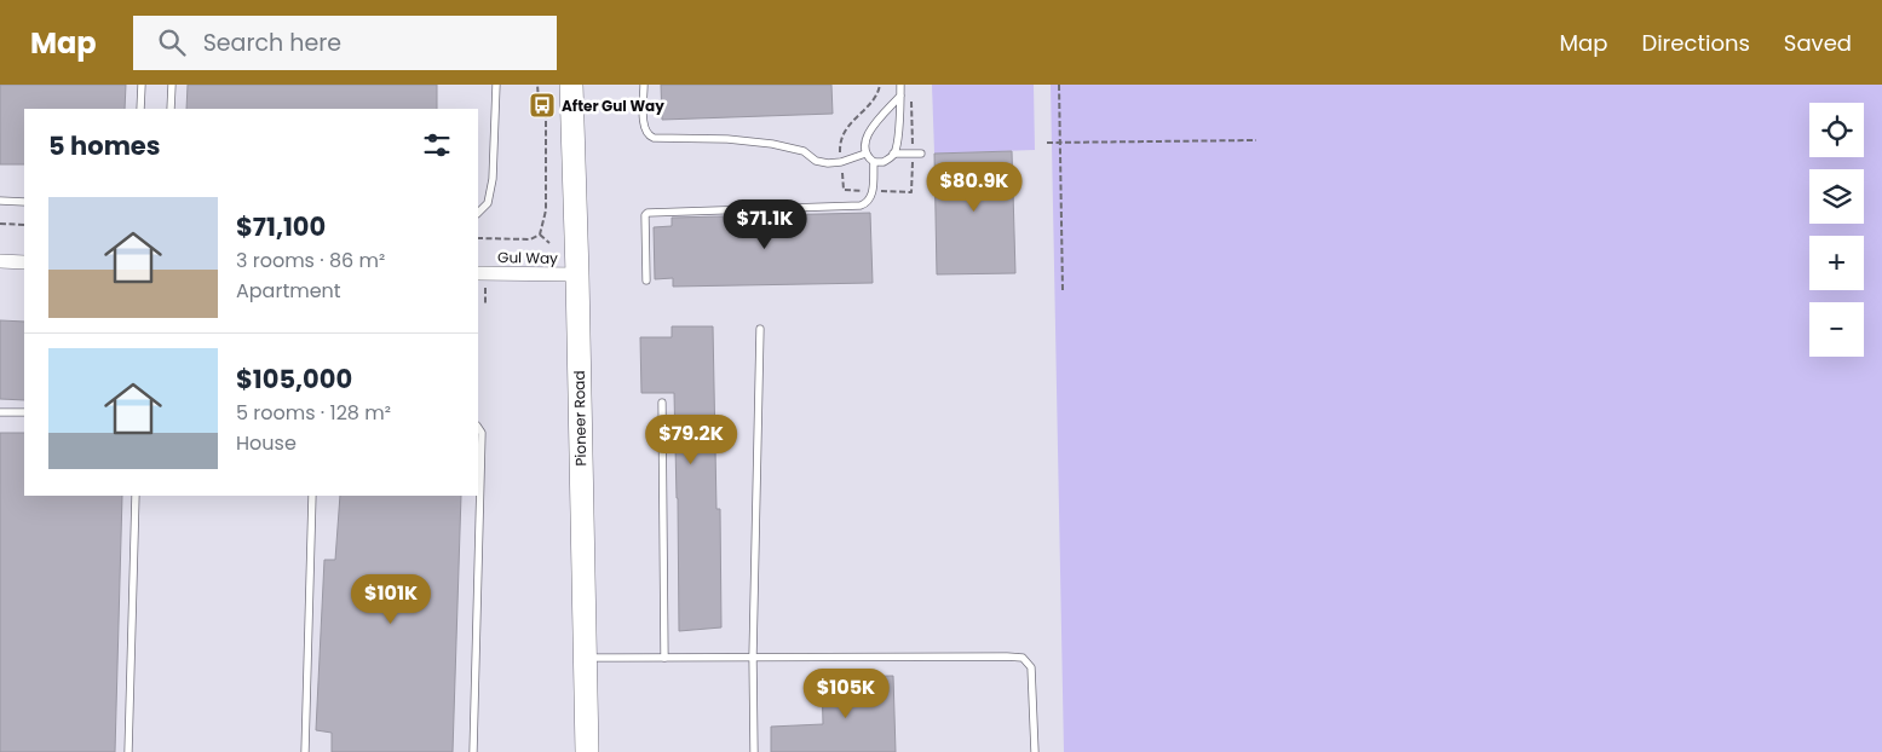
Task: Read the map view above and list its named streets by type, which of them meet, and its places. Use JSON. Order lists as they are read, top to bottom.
{
  "streets": {
    "main road": ["Pioneer Road"],
    "street": ["Gul Way"]
  },
  "crossings": [
    ["Gul Way", "Pioneer Road"]
  ],
  "places": {
    "bus stop": ["After Gul Way"]
  },
  "page": {
    "header": "Map",
    "search": "Search here",
    "nav": ["Map", "Directions", "Saved"],
    "map_buttons": ["+", "−"],
    "heading": "5 homes",
    "price": [
      "$80.9K",
      "$71.1K",
      "$79.2K",
      "$101K",
      "$105K"
    ],
    "list": [
      {
        "name": "$71,100",
        "note": "3 rooms · 86 m² · Apartment"
      },
      {
        "name": "$105,000",
        "note": "5 rooms · 128 m² · House"
      }
    ]
  }
}
